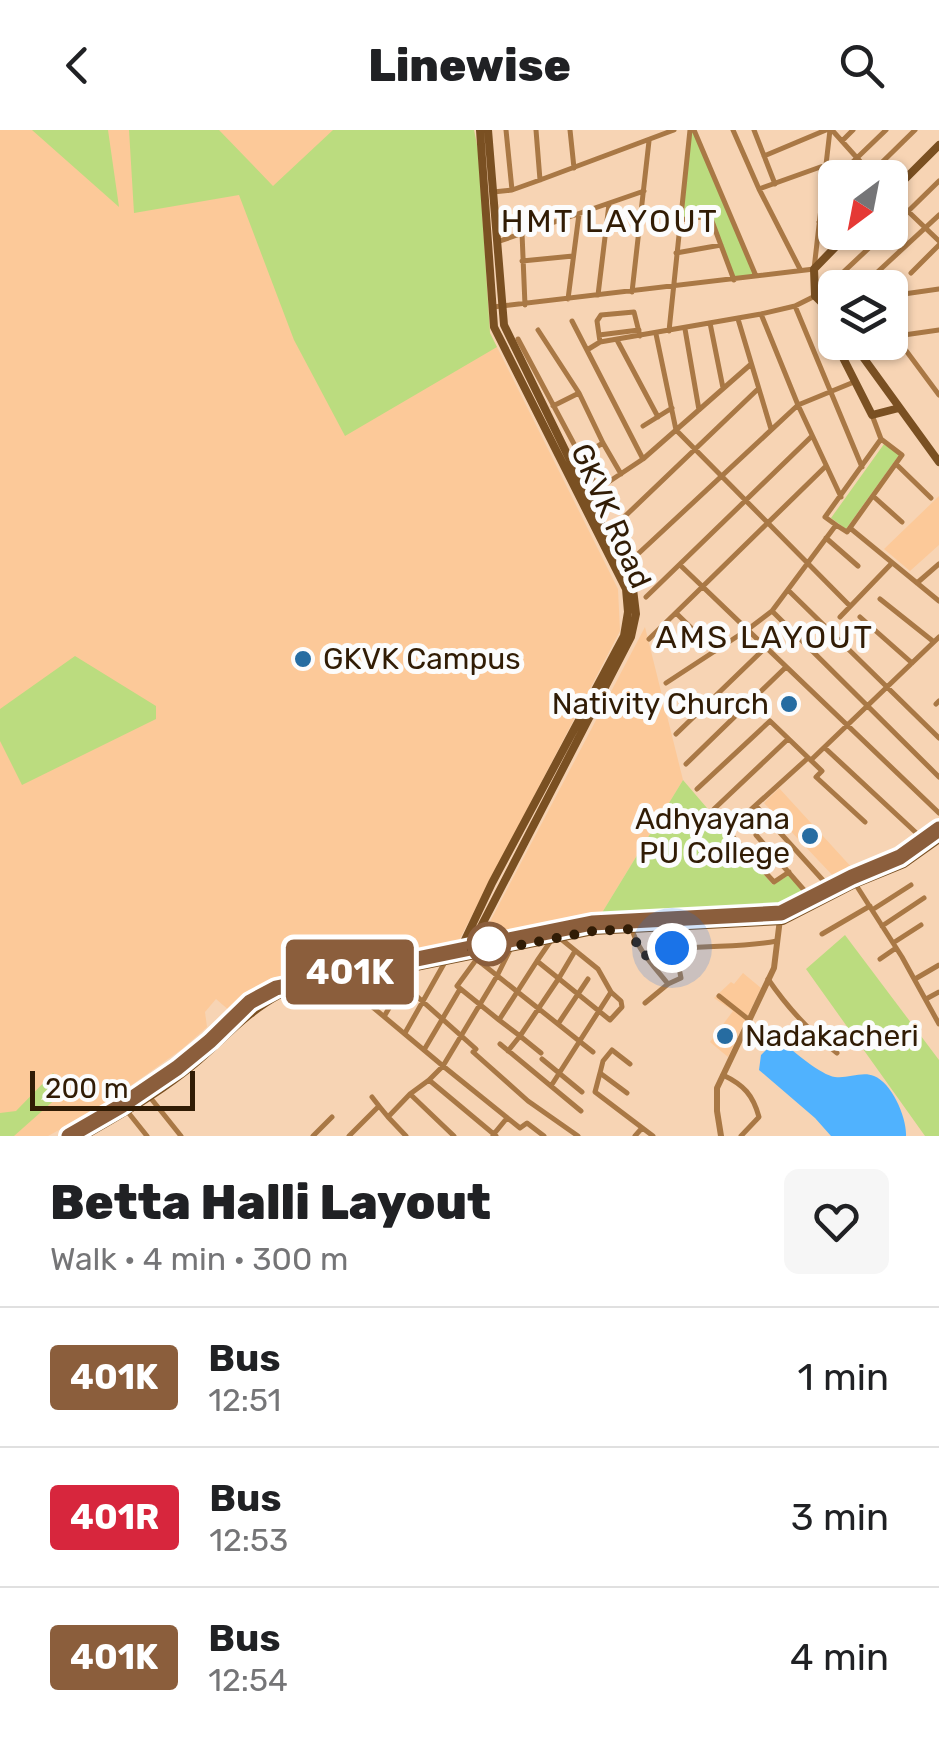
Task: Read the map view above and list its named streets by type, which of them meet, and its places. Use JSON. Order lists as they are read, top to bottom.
{
  "streets": {
    "main road": ["GKVK Road"]
  },
  "districts": ["HMT LAYOUT", "AMS LAYOUT"],
  "places": [
    "GKVK Campus",
    "Nativity Church",
    "Adhyayana PU College",
    "Nadakacheri"
  ],
  "lines": ["bus line 401K"],
  "scale_bar": "200 m",
  "north": "bottom left",
  "page": {
    "header": "Linewise",
    "on_map": "401K",
    "scale": "200 m",
    "heading": ["Betta Halli Layout", "Walk · 4 min · 300 m"],
    "list": [
      {
        "mark": "401K",
        "name": "Bus",
        "note": "12:51",
        "value": "1 min"
      },
      {
        "mark": "401R",
        "name": "Bus",
        "note": "12:53",
        "value": "3 min"
      },
      {
        "mark": "401K",
        "name": "Bus",
        "note": "12:54",
        "value": "4 min"
      }
    ]
  }
}
